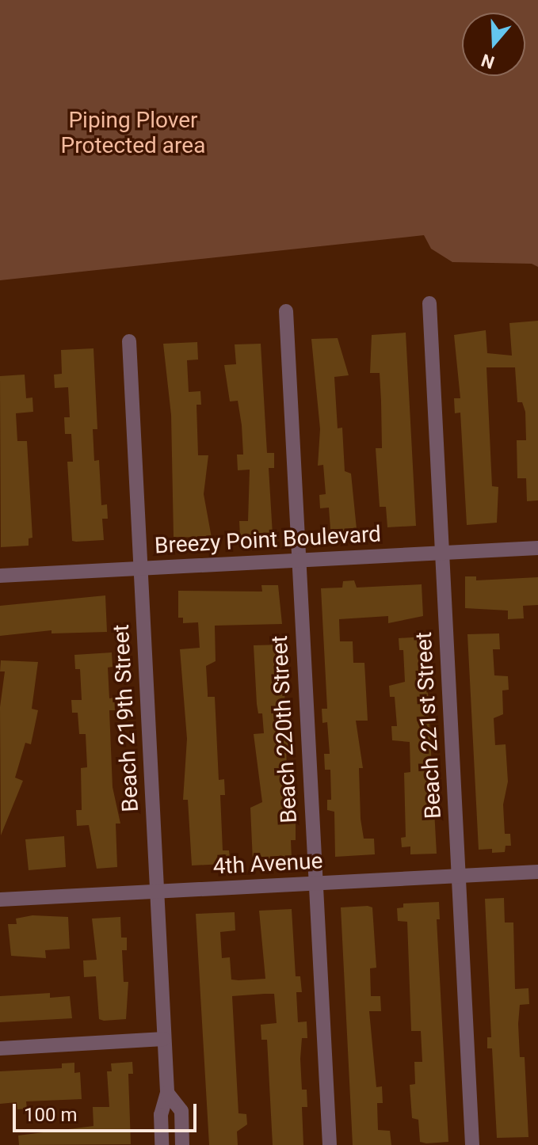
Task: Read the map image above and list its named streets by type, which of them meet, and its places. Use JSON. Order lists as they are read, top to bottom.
{
  "streets": {
    "street": [
      "Breezy Point Boulevard",
      "Beach 219th Street",
      "Beach 221st Street",
      "Beach 220th Street",
      "4th Avenue"
    ]
  },
  "crossings": [
    ["Breezy Point Boulevard", "Beach 219th Street"],
    ["Breezy Point Boulevard", "Beach 221st Street"],
    ["Breezy Point Boulevard", "Beach 220th Street"],
    ["Beach 219th Street", "4th Avenue"],
    ["Beach 221st Street", "4th Avenue"],
    ["Beach 220th Street", "4th Avenue"]
  ],
  "parks": ["Piping Plover Protected area"],
  "scale_bar": "100 m",
  "north": "bottom"
}
